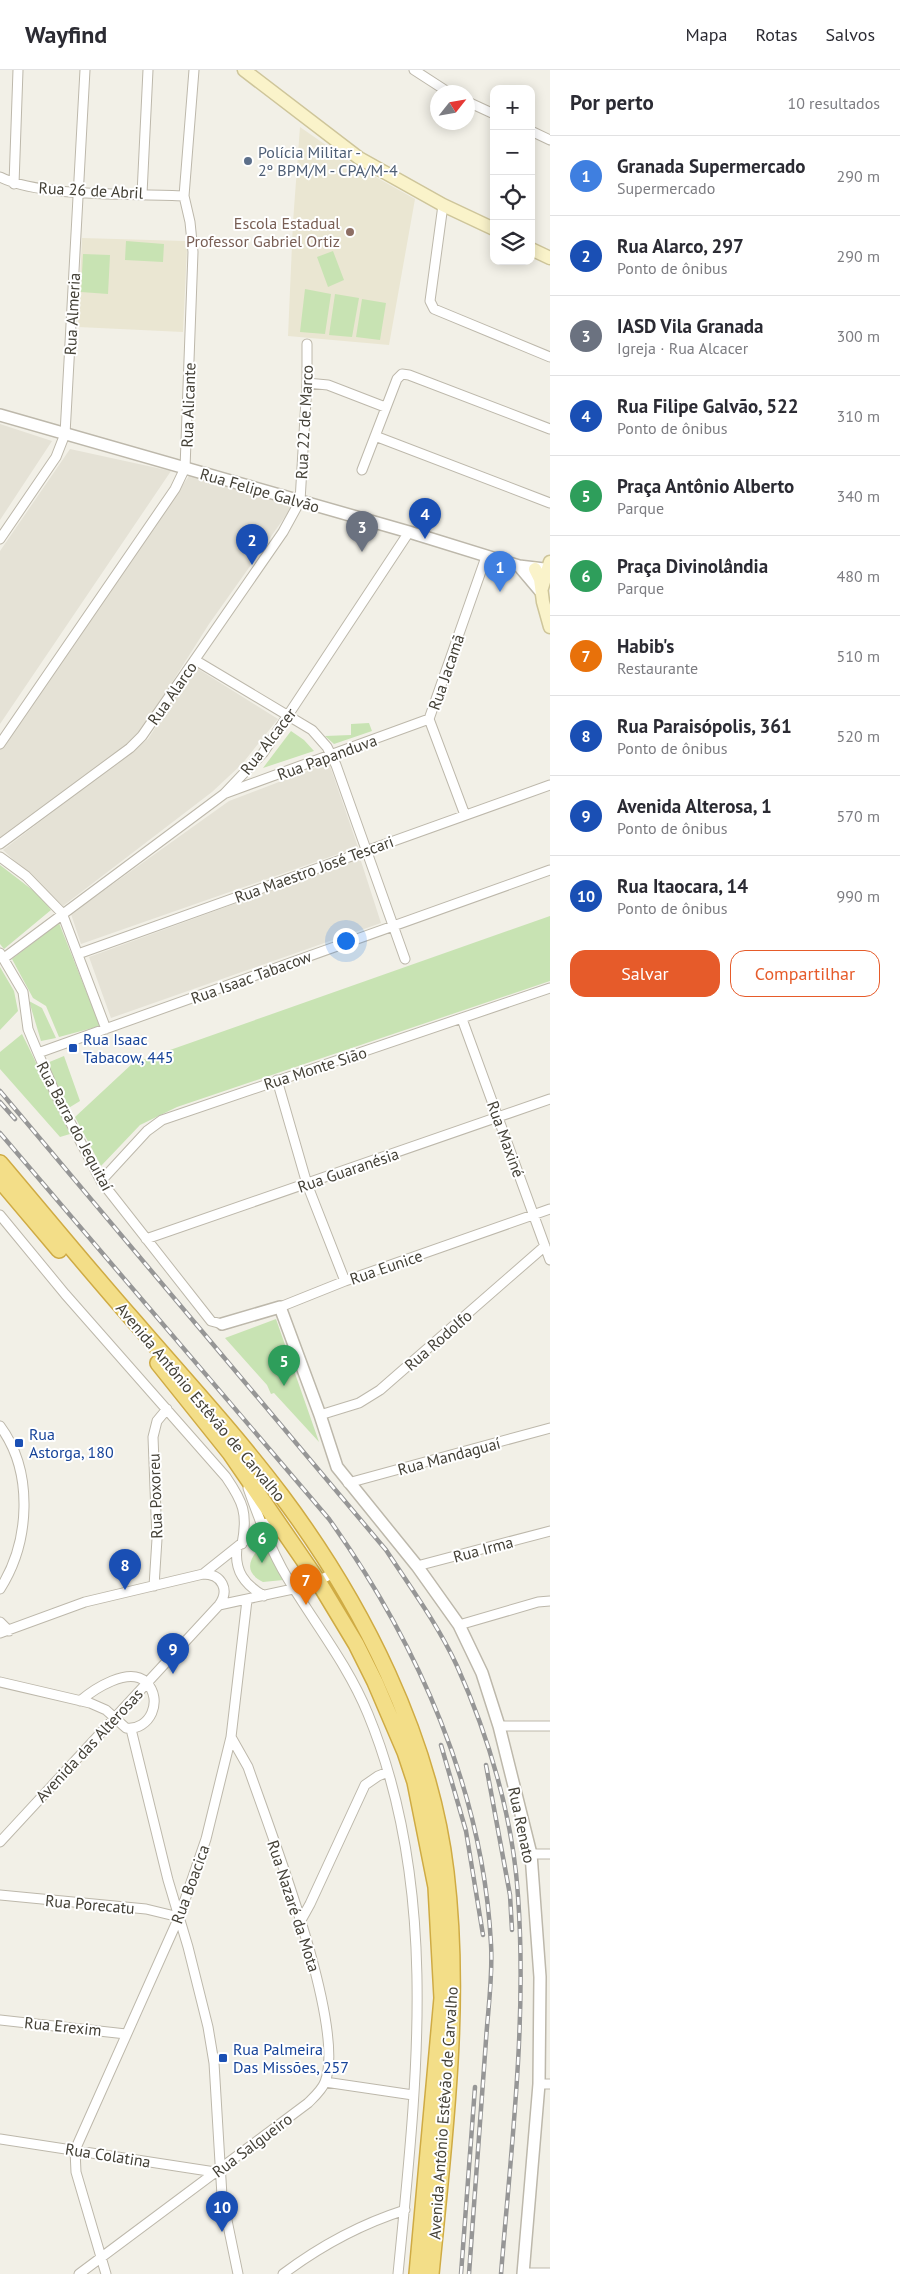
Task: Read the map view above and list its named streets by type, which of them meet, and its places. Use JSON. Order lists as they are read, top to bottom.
{
  "streets": {
    "highway": ["Avenida Antônio Estêvão de Carvalho"],
    "street": [
      "Rua 26 de Abril",
      "Rua Almeria",
      "Rua Alicante",
      "Rua 22 de Marco",
      "Rua Felipe Galvão",
      "Rua Jacamã",
      "Rua Alarco",
      "Rua Alcacer",
      "Rua Papanduva",
      "Rua Maestro José Tescari",
      "Rua Isaac Tabacow",
      "Rua Monte Sião",
      "Rua Barra do Jequitaí",
      "Rua Maxiné",
      "Rua Guaranésia",
      "Rua Eunice",
      "Rua Rodolfo",
      "Rua Mandaguaí",
      "Rua Poxoreu",
      "Rua Irma",
      "Avenida das Alterosas",
      "Rua Renato",
      "Rua Boacica",
      "Rua Porecatu",
      "Rua Nazaré da Mota",
      "Rua Erexim",
      "Rua Salgueiro",
      "Rua Colatina"
    ]
  },
  "crossings": [
    ["Rua 26 de Abril", "Rua Almeria"],
    ["Rua 26 de Abril", "Rua Alicante"],
    ["Rua Almeria", "Rua Felipe Galvão"],
    ["Rua Alicante", "Rua Felipe Galvão"],
    ["Rua 22 de Marco", "Rua Felipe Galvão"],
    ["Rua 22 de Marco", "Rua Alarco"],
    ["Rua Felipe Galvão", "Rua Jacamã"],
    ["Rua Felipe Galvão", "Rua Alarco"],
    ["Rua Felipe Galvão", "Rua Alcacer"],
    ["Rua Jacamã", "Rua Papanduva"],
    ["Rua Jacamã", "Rua Maestro José Tescari"],
    ["Rua Alcacer", "Rua Papanduva"],
    ["Rua Alcacer", "Rua Barra do Jequitaí"],
    ["Rua Isaac Tabacow", "Rua Barra do Jequitaí"],
    ["Rua Monte Sião", "Rua Barra do Jequitaí"],
    ["Rua Monte Sião", "Rua Maxiné"],
    ["Rua Barra do Jequitaí", "Rua Guaranésia"],
    ["Rua Barra do Jequitaí", "Rua Eunice"],
    ["Rua Maxiné", "Rua Guaranésia"],
    ["Rua Maxiné", "Rua Eunice"],
    ["Rua Maxiné", "Rua Rodolfo"],
    ["Rua Eunice", "Rua Renato"],
    ["Rua Rodolfo", "Rua Renato"],
    ["Avenida Antônio Estêvão de Carvalho", "Rua Poxoreu"],
    ["Rua Mandaguaí", "Rua Renato"],
    ["Rua Irma", "Rua Renato"],
    ["Rua Boacica", "Rua Porecatu"],
    ["Rua Boacica", "Rua Nazaré da Mota"],
    ["Rua Boacica", "Rua Erexim"],
    ["Rua Boacica", "Rua Colatina"],
    ["Rua Nazaré da Mota", "Rua Salgueiro"],
    ["Rua Salgueiro", "Rua Colatina"]
  ],
  "places": {
    "other": ["Polícia Militar - 2º BPM/M - CPA/M-4", "Escola Estadual Professor Gabriel Ortiz"],
    "transit": ["Rua Isaac Tabacow, 445", "Rua Astorga, 180", "Rua Palmeira Das Missões, 257"]
  },
  "north": "top right",
  "page": {
    "header": "Wayfind",
    "nav": ["Mapa", "Rotas", "Salvos"],
    "heading": ["Por perto", "10 resultados"],
    "map_buttons": ["+", "−"],
    "list": [
      {
        "mark": "1",
        "name": "Granada Supermercado",
        "note": "Supermercado",
        "value": "290 m"
      },
      {
        "mark": "2",
        "name": "Rua Alarco, 297",
        "note": "Ponto de ônibus",
        "value": "290 m"
      },
      {
        "mark": "3",
        "name": "IASD Vila Granada",
        "note": "Igreja · Rua Alcacer",
        "value": "300 m"
      },
      {
        "mark": "4",
        "name": "Rua Filipe Galvão, 522",
        "note": "Ponto de ônibus",
        "value": "310 m"
      },
      {
        "mark": "5",
        "name": "Praça Antônio Alberto",
        "note": "Parque",
        "value": "340 m"
      },
      {
        "mark": "6",
        "name": "Praça Divinolândia",
        "note": "Parque",
        "value": "480 m"
      },
      {
        "mark": "7",
        "name": "Habib's",
        "note": "Restaurante",
        "value": "510 m"
      },
      {
        "mark": "8",
        "name": "Rua Paraisópolis, 361",
        "note": "Ponto de ônibus",
        "value": "520 m"
      },
      {
        "mark": "9",
        "name": "Avenida Alterosa, 1",
        "note": "Ponto de ônibus",
        "value": "570 m"
      },
      {
        "mark": "10",
        "name": "Rua Itaocara, 14",
        "note": "Ponto de ônibus",
        "value": "990 m"
      }
    ],
    "pins": [
      "4",
      "3",
      "2",
      "1",
      "5",
      "6",
      "8",
      "7",
      "9",
      "10"
    ],
    "buttons": ["Salvar", "Compartilhar"]
  }
}
